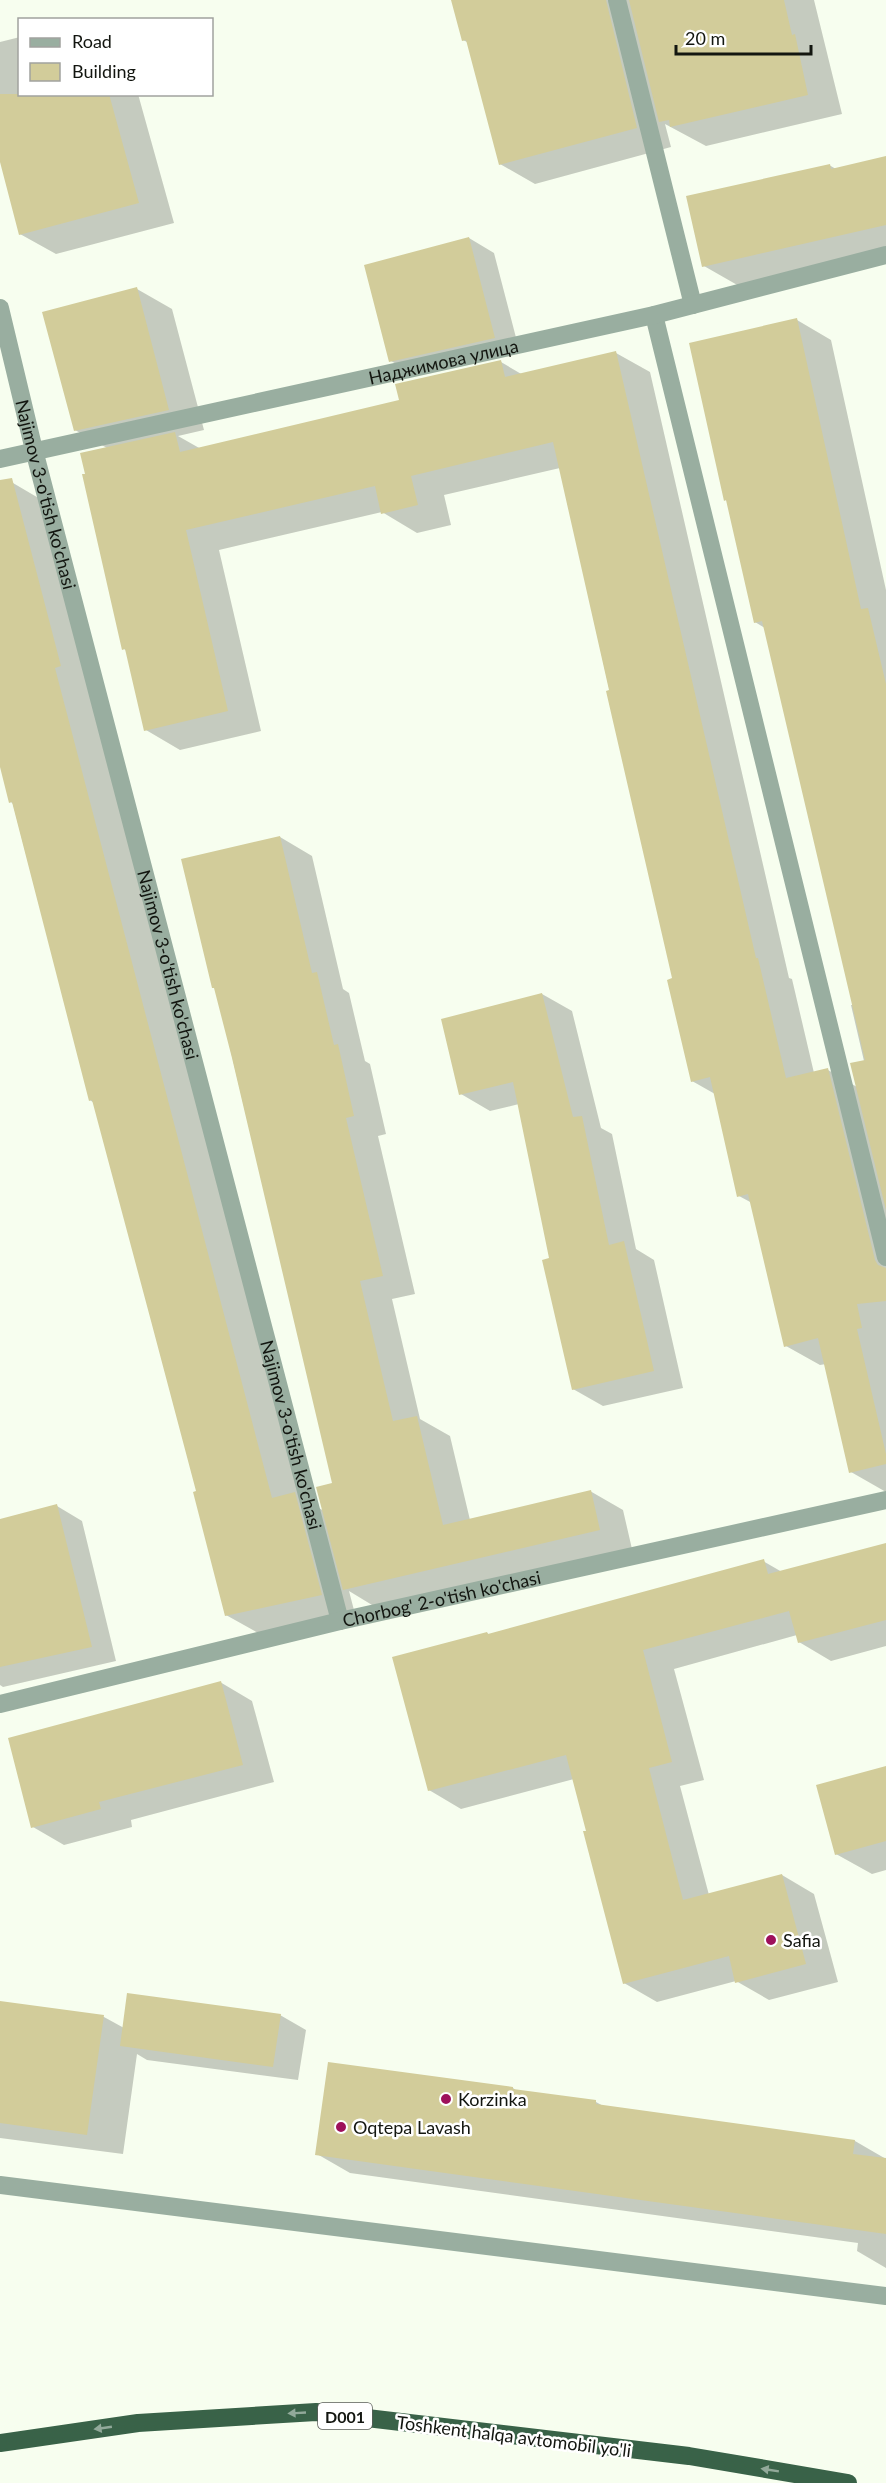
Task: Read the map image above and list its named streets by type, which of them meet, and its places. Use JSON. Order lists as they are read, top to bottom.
{
  "streets": {
    "highway": ["D001", "Toshkent halqa avtomobil yo'li"],
    "street": ["Наджимова улица", "Najimov 3-o'tish ko'chasi", "Chorbog' 2-o'tish ko'chasi"]
  },
  "crossings": [
    ["Наджимова улица", "Najimov 3-o'tish ko'chasi"],
    ["Najimov 3-o'tish ko'chasi", "Chorbog' 2-o'tish ko'chasi"]
  ],
  "one_way": ["Toshkent halqa avtomobil yo'li"],
  "places": ["Safia", "Korzinka", "Oqtepa Lavash"],
  "legend": ["Road", "Building"],
  "scale_bar": "20 m"
}
